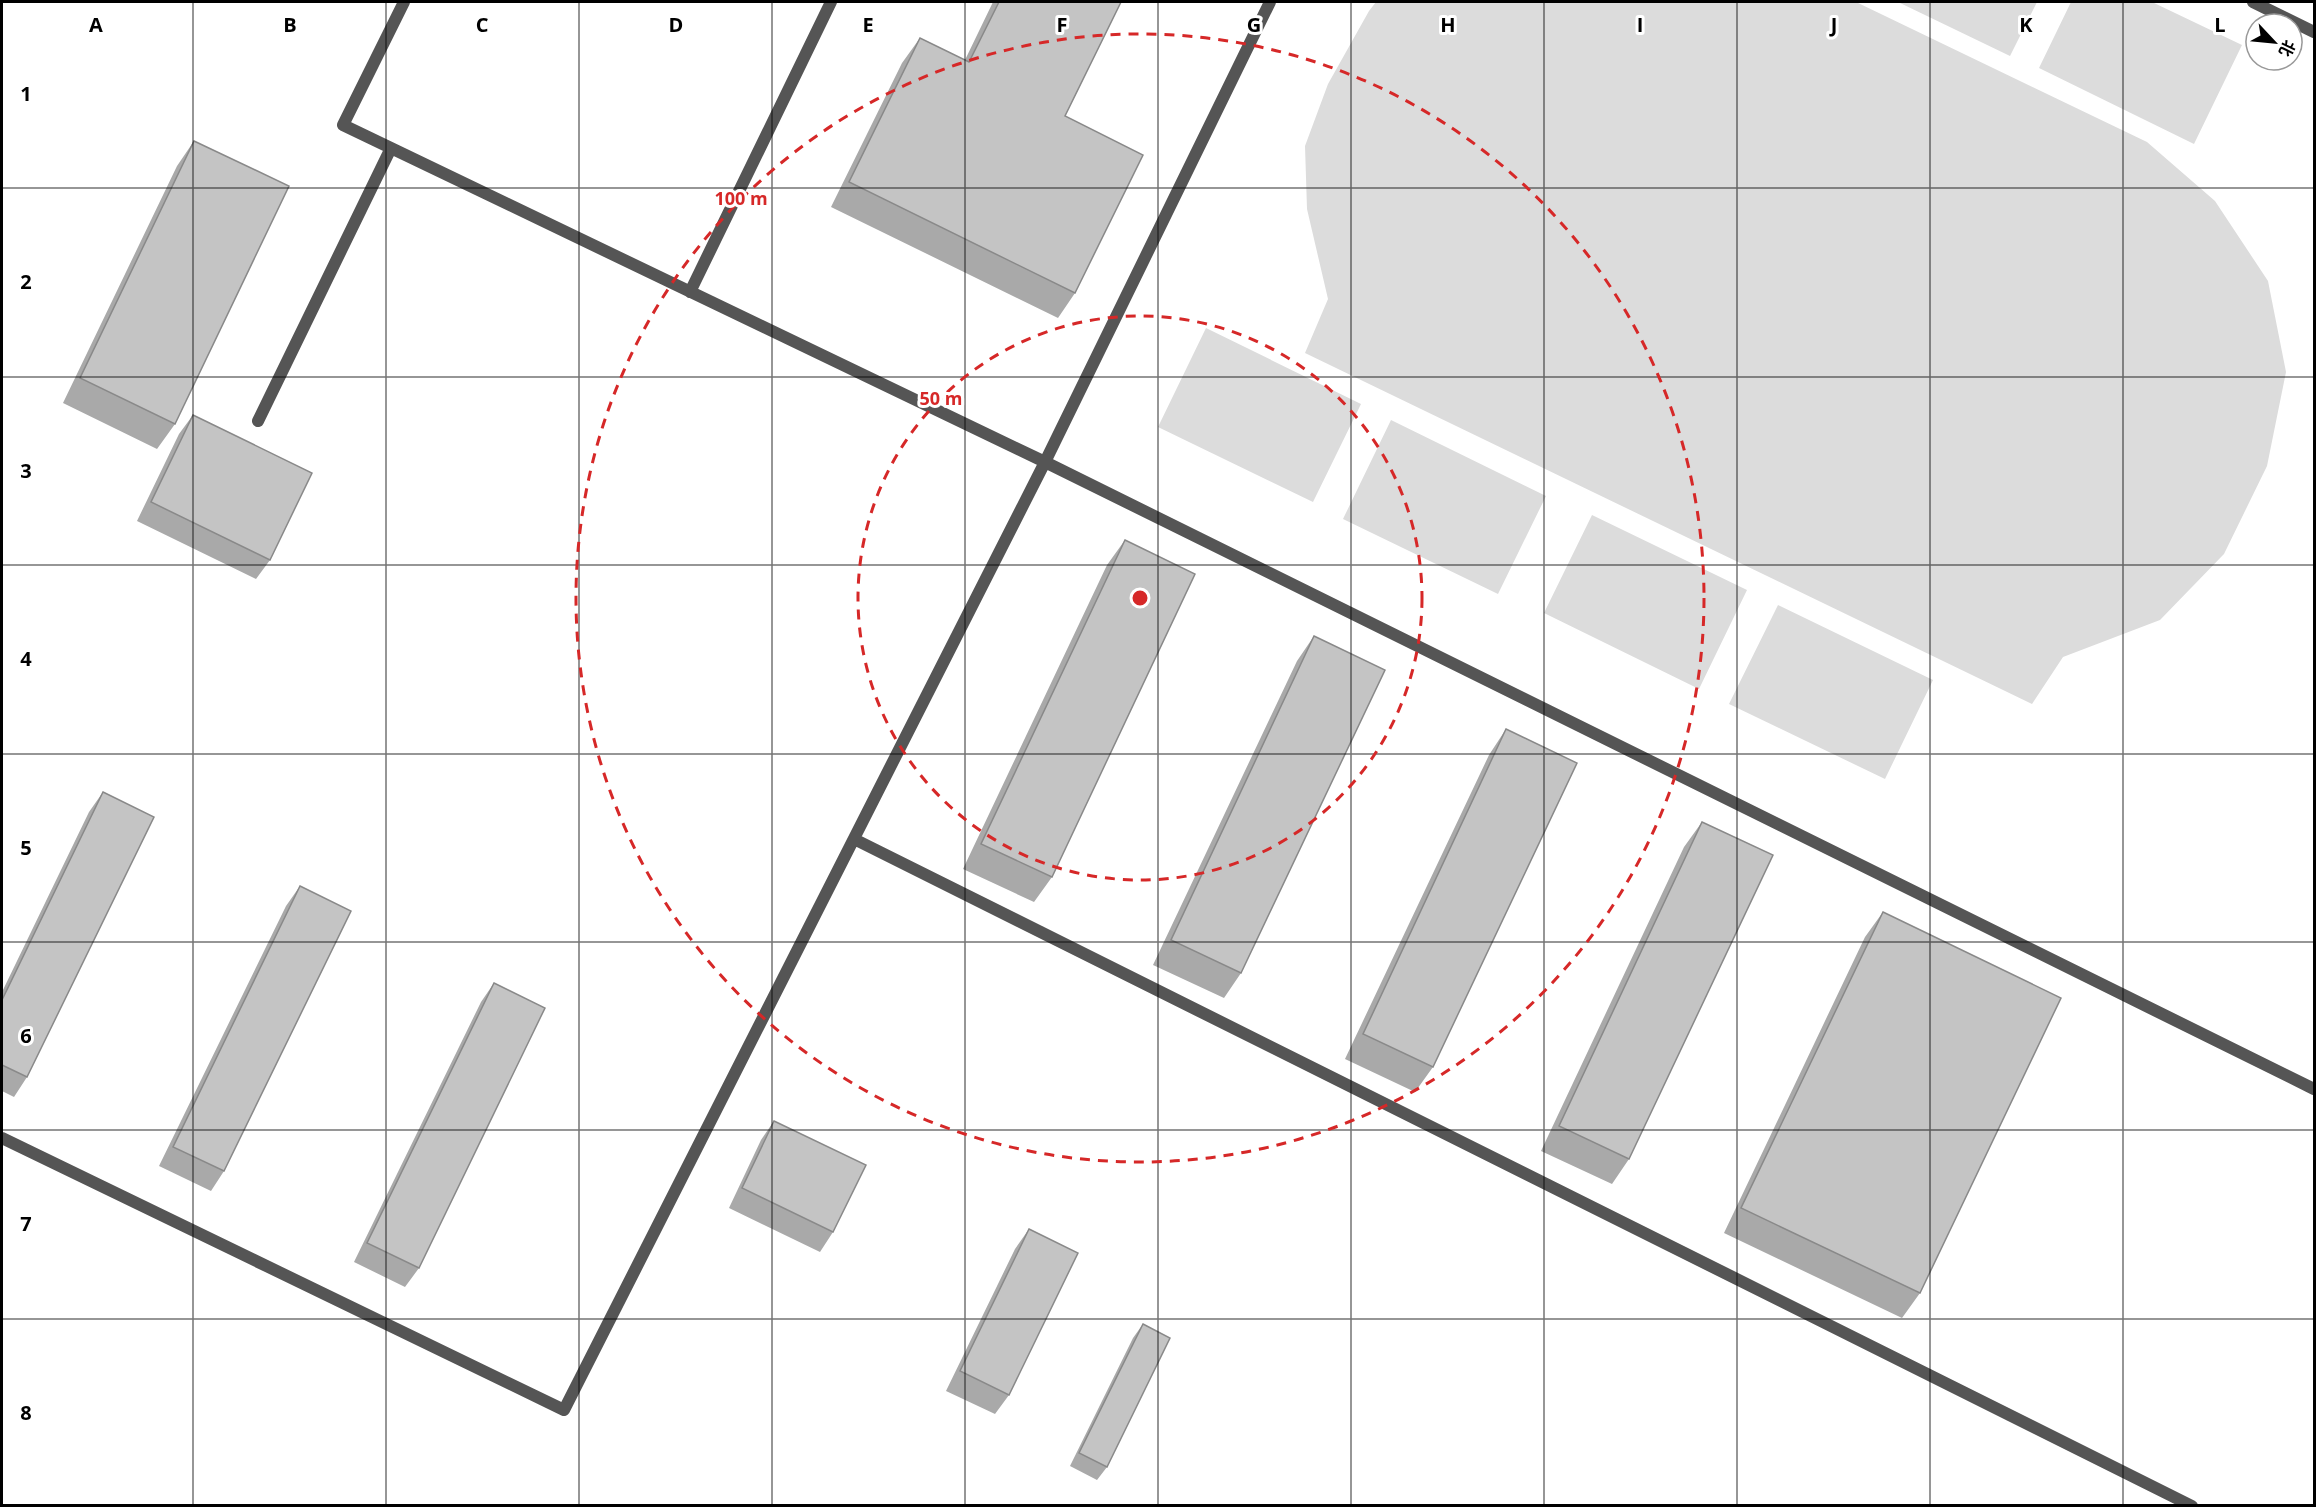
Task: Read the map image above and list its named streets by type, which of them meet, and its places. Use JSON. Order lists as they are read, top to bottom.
{
  "north": "bottom right",
  "grid": {
    "columns": [
      "A",
      "B",
      "C",
      "D",
      "E",
      "F",
      "G",
      "H",
      "I",
      "J",
      "K",
      "L"
    ],
    "rows": [
      "1",
      "2",
      "3",
      "4",
      "5",
      "6",
      "7",
      "8"
    ]
  },
  "rings": ["100 m", "50 m"]
}
